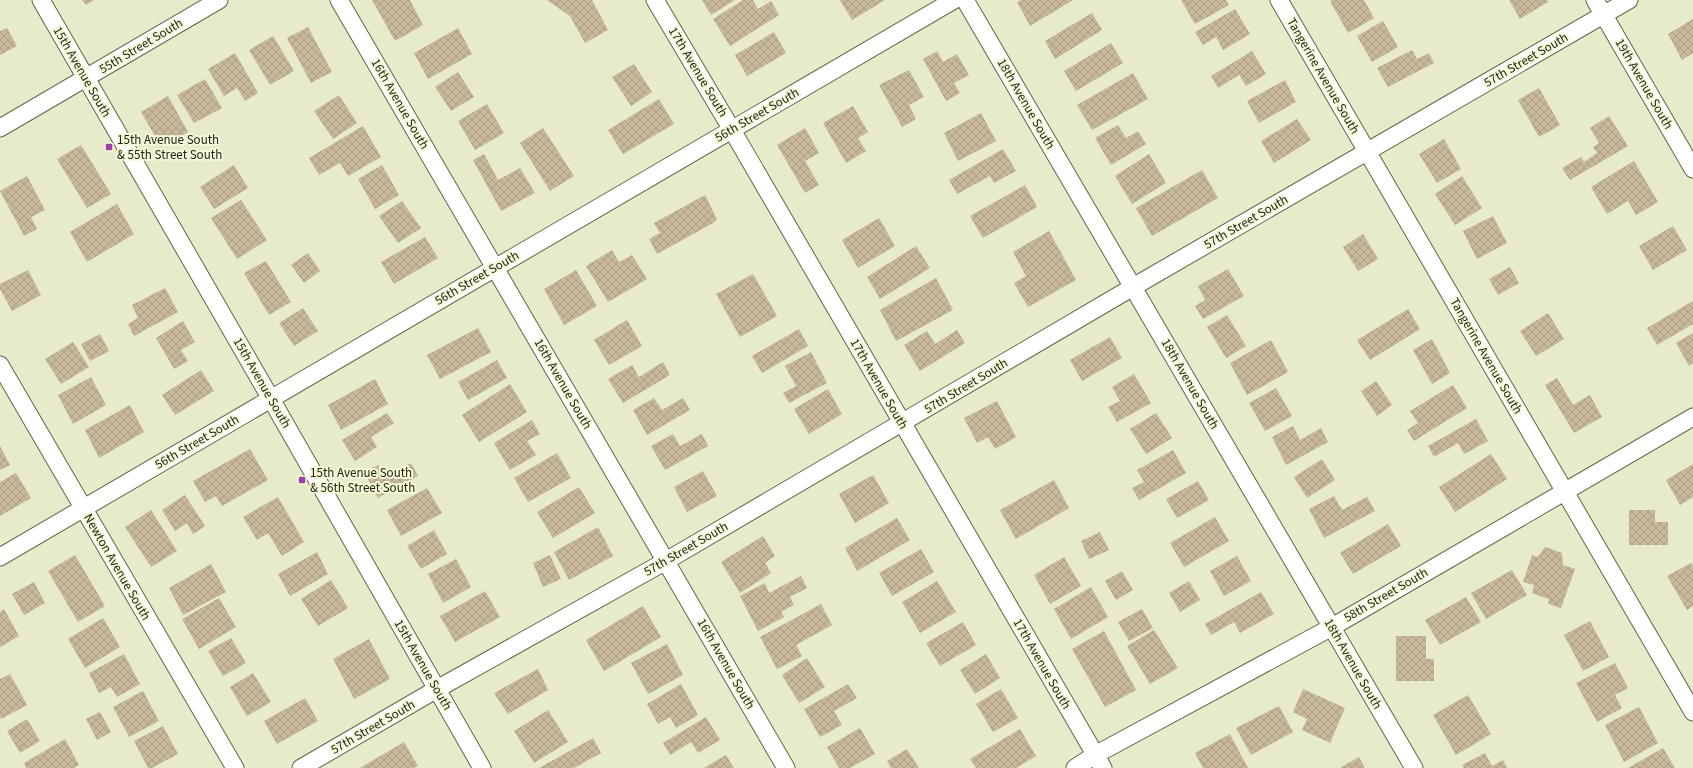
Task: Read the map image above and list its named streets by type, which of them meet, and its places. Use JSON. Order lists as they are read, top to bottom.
{
  "streets": {
    "street": [
      "55th Street South",
      "57th Street South",
      "15th Avenue South",
      "17th Avenue South",
      "Tangerine Avenue South",
      "19th Avenue South",
      "16th Avenue South",
      "18th Avenue South",
      "56th Street South",
      "Newton Avenue South",
      "58th Street South"
    ]
  },
  "crossings": [
    ["55th Street South", "15th Avenue South"],
    ["57th Street South", "15th Avenue South"],
    ["57th Street South", "17th Avenue South"],
    ["57th Street South", "Tangerine Avenue South"],
    ["57th Street South", "19th Avenue South"],
    ["57th Street South", "16th Avenue South"],
    ["57th Street South", "18th Avenue South"],
    ["15th Avenue South", "56th Street South"],
    ["17th Avenue South", "56th Street South"],
    ["17th Avenue South", "58th Street South"],
    ["Tangerine Avenue South", "58th Street South"],
    ["16th Avenue South", "56th Street South"],
    ["18th Avenue South", "58th Street South"],
    ["56th Street South", "Newton Avenue South"]
  ],
  "places": {
    "transit": ["15th Avenue South & 55th Street South", "15th Avenue South & 56th Street South"]
  }
}
